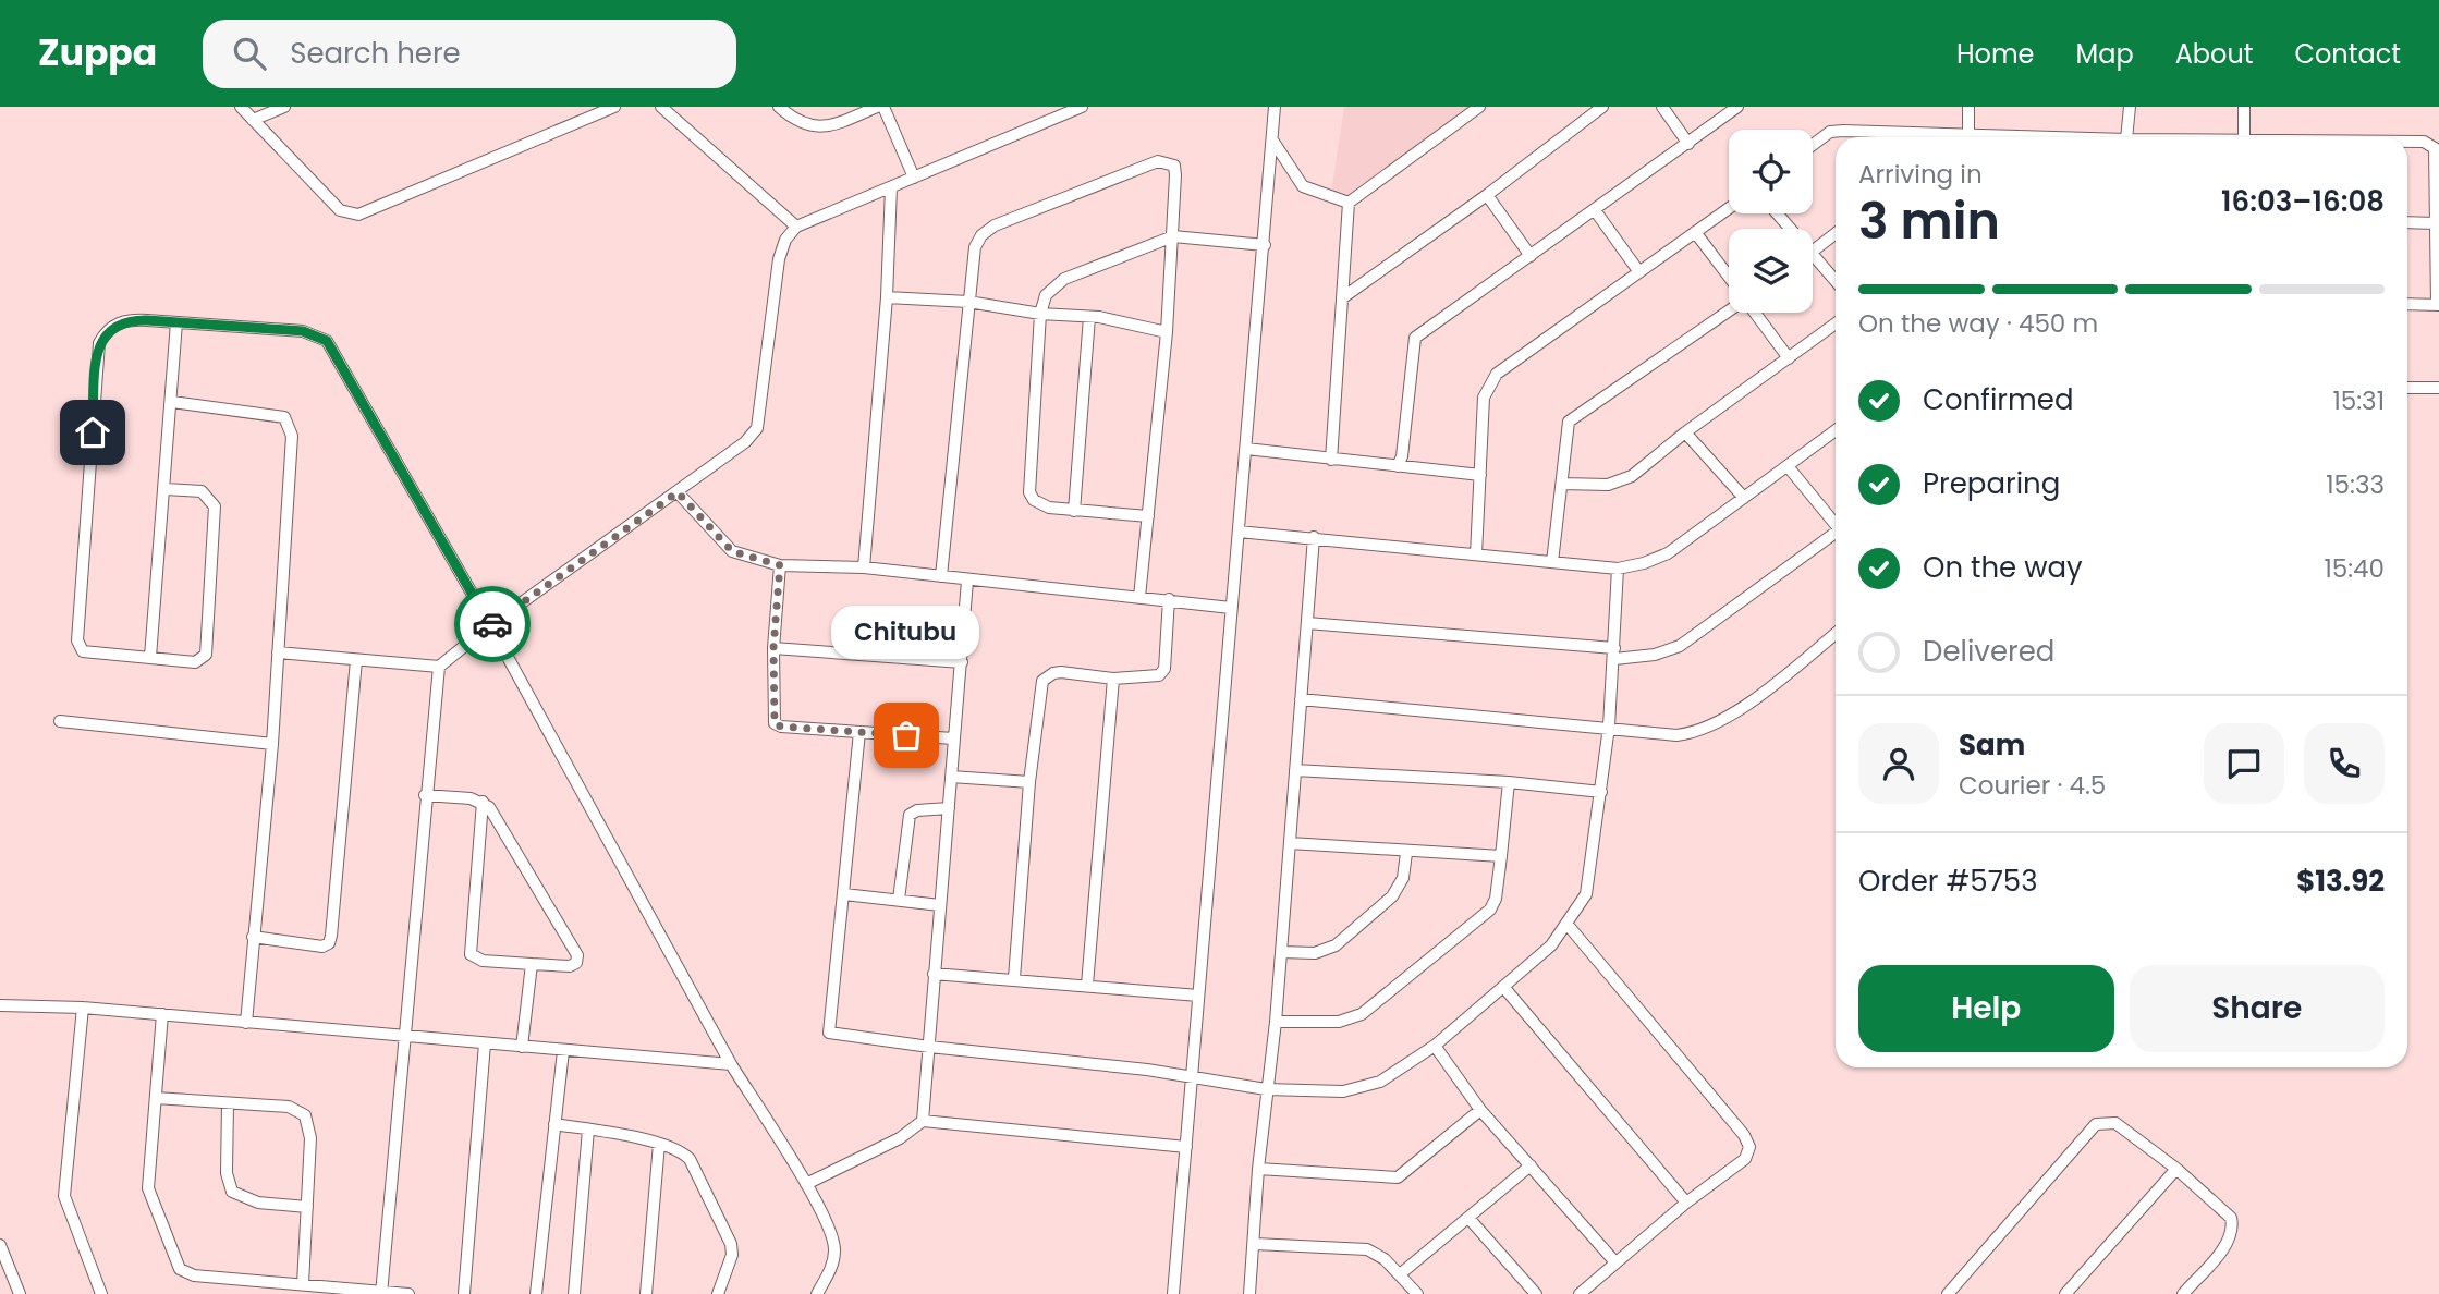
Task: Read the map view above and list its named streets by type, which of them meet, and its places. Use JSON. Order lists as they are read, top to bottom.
{
  "places": ["Chitubu"],
  "page": {
    "header": "Zuppa",
    "search": "Search here",
    "nav": [
      "Home",
      "Map",
      "About",
      "Contact"
    ],
    "heading": ["3 min", "Arriving in", "16:03–16:08"],
    "panel": [
      "Sam",
      "Courier · 4.5",
      "Order #5753",
      "$13.92"
    ],
    "bar": "On the way · 450 m",
    "list": [
      ["Confirmed", "15:31"],
      ["Preparing", "15:33"],
      ["On the way", "15:40"],
      "Delivered"
    ],
    "bubble": "Chitubu",
    "buttons": ["Help", "Share"]
  }
}
